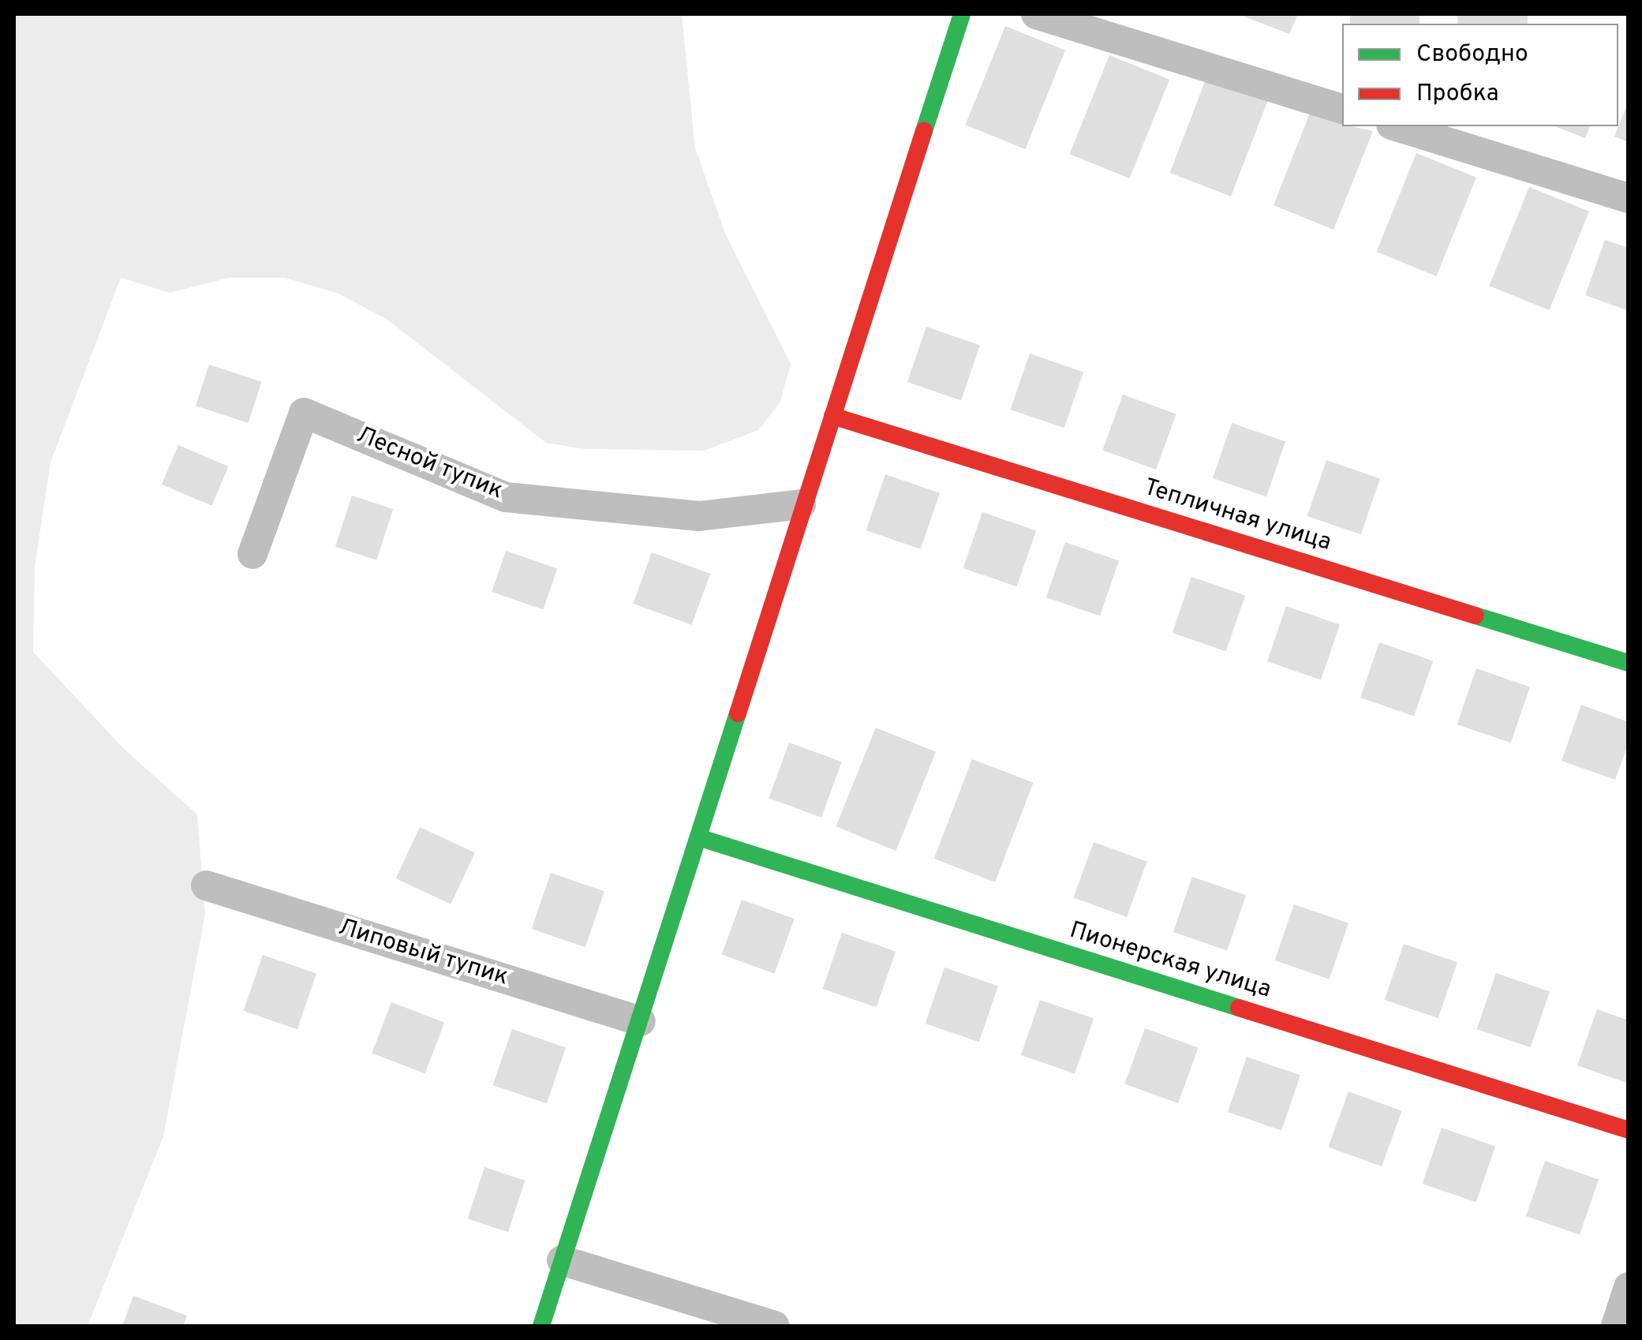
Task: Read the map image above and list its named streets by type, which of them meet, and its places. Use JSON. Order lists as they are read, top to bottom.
{
  "streets": {
    "street": [
      "Лесной тупик",
      "Тепличная улица",
      "Липовый тупик",
      "Пионерская улица"
    ]
  },
  "legend": ["Свободно", "Пробка"]
}
